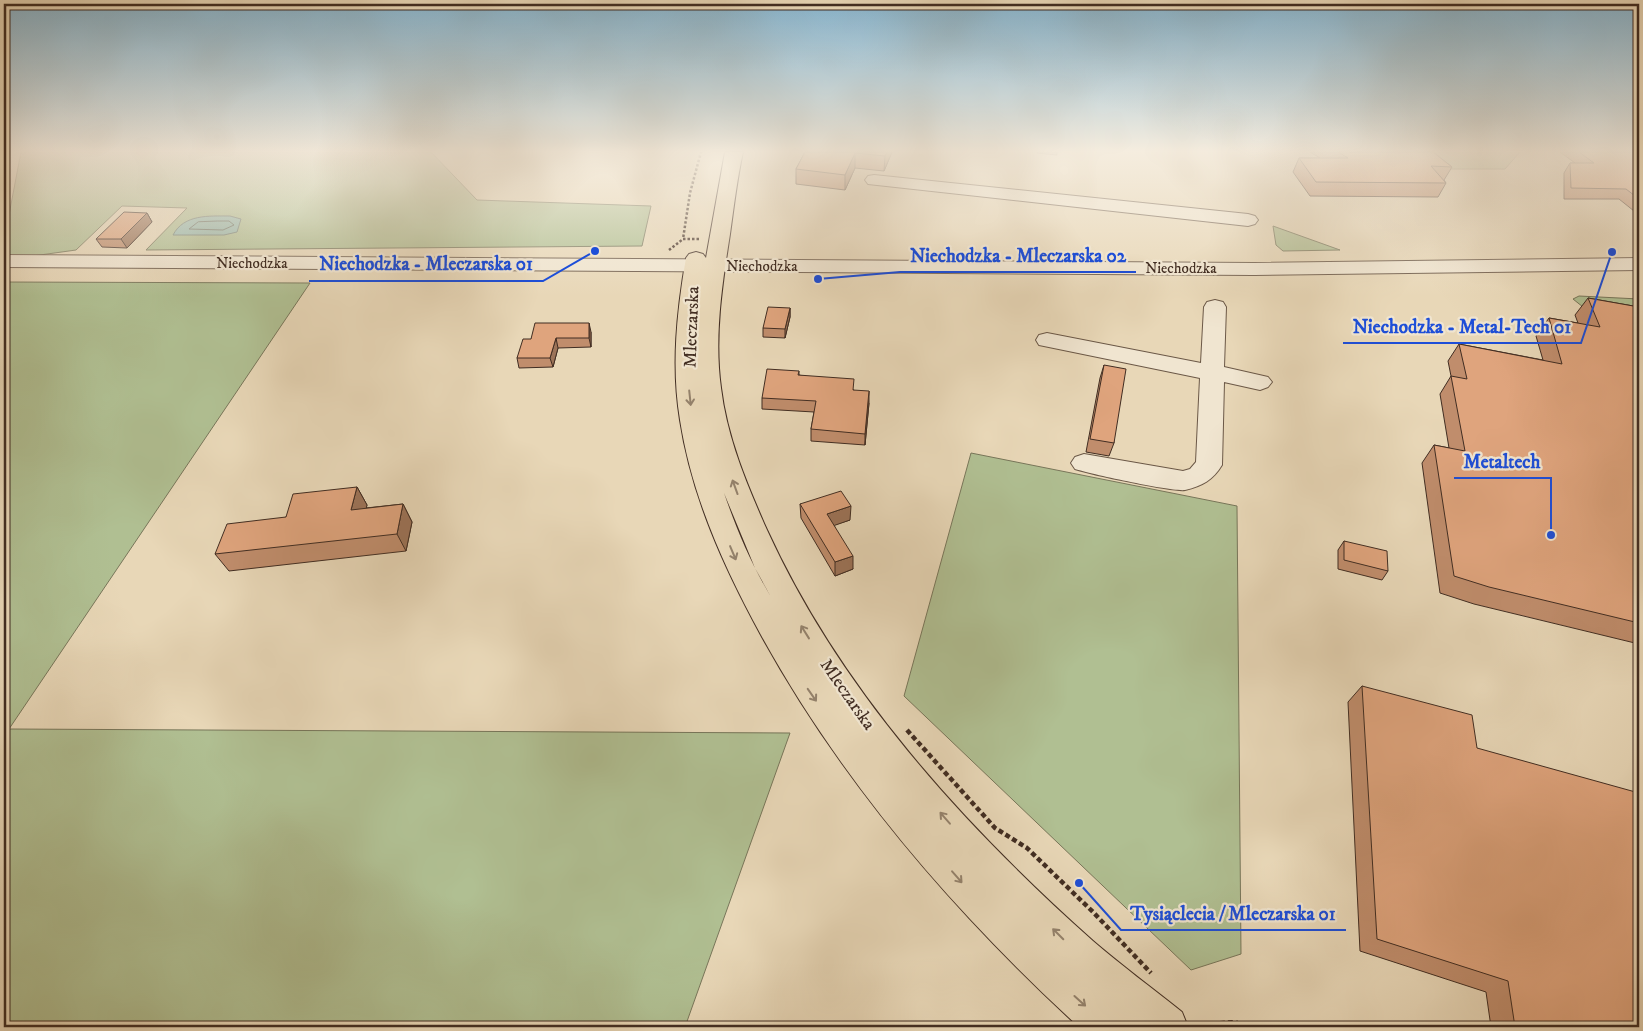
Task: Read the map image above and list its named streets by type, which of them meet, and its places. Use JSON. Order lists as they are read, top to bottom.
{
  "streets": {
    "main road": ["Mleczarska"],
    "street": ["Niechodzka"]
  },
  "crossings": [
    ["Niechodzka", "Mleczarska"]
  ],
  "places": [
    "Niechodzka - Mleczarska 01",
    "Niechodzka - Metal-Tech 01",
    "Niechodzka - Mleczarska 02",
    "Metaltech",
    "Tysiąclecia / Mleczarska 01"
  ]
}
